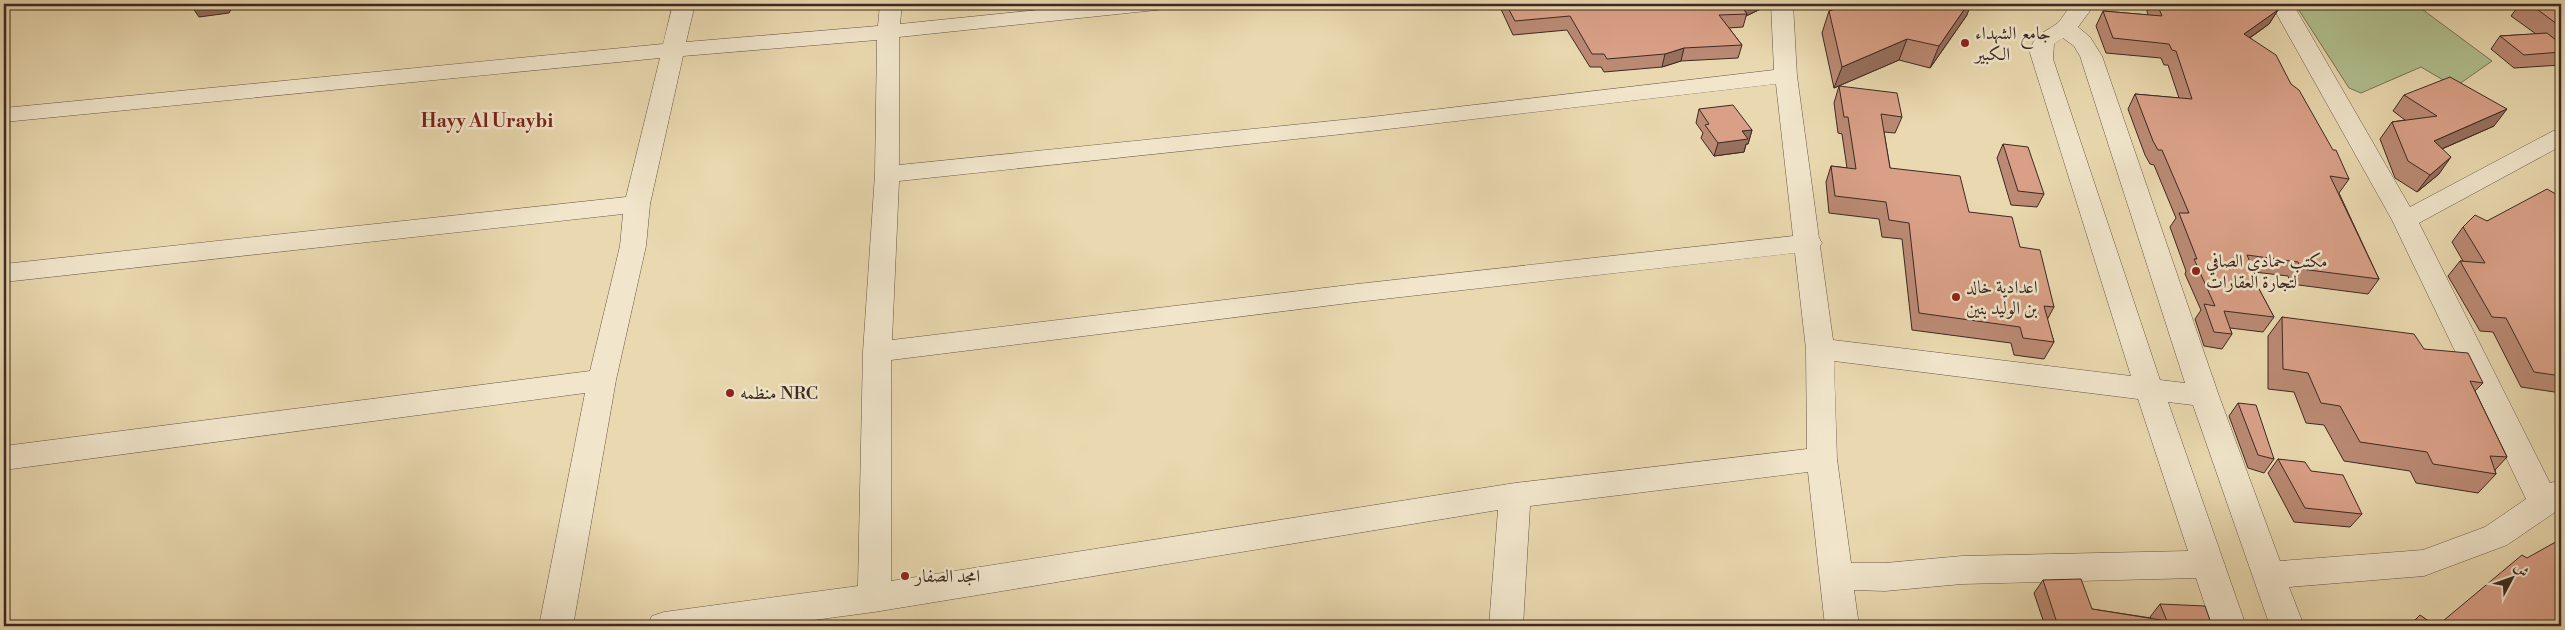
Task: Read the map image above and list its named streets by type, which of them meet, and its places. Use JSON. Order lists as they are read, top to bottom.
{
  "districts": ["Hayy Al Uraybi"],
  "places": [
    "جامع الشهداء الكبير",
    "مكتب حمادي الصافي لتجارة العقارات",
    "اعدادية خالد بن الوليد بنين",
    "منظمه NRC",
    "امجد الصفار"
  ],
  "north": "top right"
}
